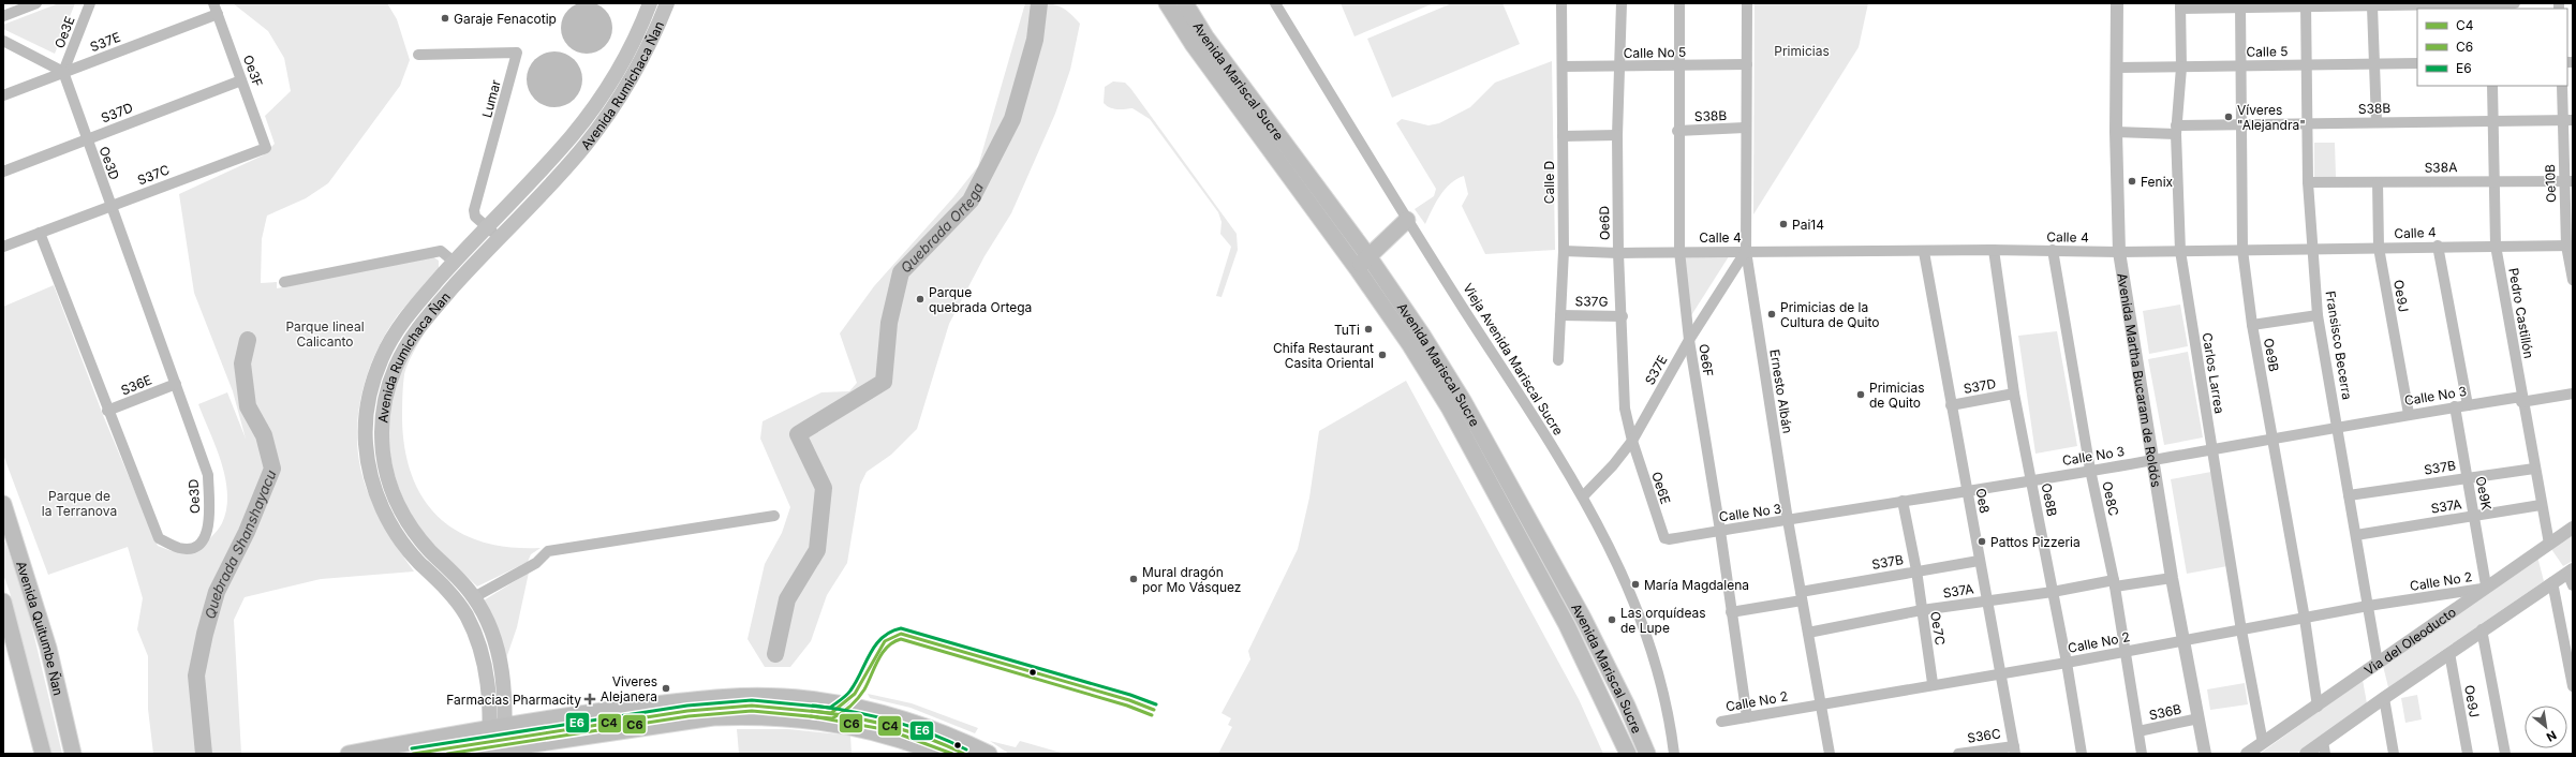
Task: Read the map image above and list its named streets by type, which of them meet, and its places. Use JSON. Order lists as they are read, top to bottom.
{
  "streets": {
    "main road": ["Avenida Mariscal Sucre", "Avenida Rumichaca Ñan", "Avenida Quitumbe Ñan"],
    "street": [
      "Oe3E",
      "S37E",
      "Calle 5",
      "Calle No 5",
      "Oe3F",
      "Lumar",
      "S38B",
      "S37D",
      "Oe3D",
      "S38A",
      "S37C",
      "Calle D",
      "Oe10B",
      "Oe6D",
      "Calle 4",
      "Oe9J",
      "S37G",
      "Pedro Castillón",
      "Fransisco Becerra",
      "Oe9B",
      "Vieja Avenida Mariscal Sucre",
      "Oe6F",
      "Carlos Larrea",
      "Avenida Martha Bucaram de Roldós",
      "S36E",
      "Ernesto Albán",
      "Calle No 3",
      "S37B",
      "Oe6E",
      "Oe9K",
      "Oe8C",
      "Oe8B",
      "Oe8",
      "S37A",
      "Calle No 2",
      "Oe7C",
      "Via del Oleoducto",
      "S36B",
      "S36C"
    ]
  },
  "crossings": [
    ["Oe3E", "S37E"],
    ["Oe3E", "Oe3D"],
    ["S37E", "Oe3F"],
    ["S37E", "Oe3D"],
    ["S37E", "Oe6D"],
    ["S37E", "Calle 4"],
    ["S37E", "Vieja Avenida Mariscal Sucre"],
    ["S37E", "Oe6F"],
    ["S37E", "Ernesto Albán"],
    ["S37E", "Oe6E"],
    ["Calle 5", "Fransisco Becerra"],
    ["Calle 5", "Oe9B"],
    ["Calle 5", "Carlos Larrea"],
    ["Calle 5", "Avenida Martha Bucaram de Roldós"],
    ["Calle No 5", "Calle D"],
    ["Calle No 5", "Oe6D"],
    ["Calle No 5", "Oe6F"],
    ["Calle No 5", "Ernesto Albán"],
    ["Oe3F", "S37D"],
    ["Oe3F", "S37C"],
    ["Avenida Rumichaca Ñan", "Lumar"],
    ["S38B", "Oe10B"],
    ["S38B", "Pedro Castillón"],
    ["S38B", "Fransisco Becerra"],
    ["S38B", "Oe9B"],
    ["S38B", "Oe6F"],
    ["S38B", "Carlos Larrea"],
    ["S38B", "Avenida Martha Bucaram de Roldós"],
    ["S38B", "Ernesto Albán"],
    ["S37D", "Oe3D"],
    ["S37D", "Oe8B"],
    ["S37D", "Oe8"],
    ["Oe3D", "S37C"],
    ["Oe3D", "S36E"],
    ["S38A", "Oe10B"],
    ["S38A", "Oe9J"],
    ["S38A", "Pedro Castillón"],
    ["S38A", "Fransisco Becerra"],
    ["Calle D", "Calle 4"],
    ["Calle D", "S37G"],
    ["Oe10B", "Calle 4"],
    ["Oe6D", "Calle 4"],
    ["Oe6D", "S37G"],
    ["Oe6D", "Oe6E"],
    ["Calle 4", "Oe9J"],
    ["Calle 4", "Pedro Castillón"],
    ["Calle 4", "Fransisco Becerra"],
    ["Calle 4", "Oe9B"],
    ["Calle 4", "Oe6F"],
    ["Calle 4", "Carlos Larrea"],
    ["Calle 4", "Avenida Martha Bucaram de Roldós"],
    ["Calle 4", "Ernesto Albán"],
    ["Calle 4", "Oe8C"],
    ["Calle 4", "Oe8B"],
    ["Calle 4", "Oe8"],
    ["Oe9J", "Calle No 3"],
    ["Pedro Castillón", "Calle No 3"],
    ["Pedro Castillón", "S37B"],
    ["Pedro Castillón", "S37A"],
    ["Pedro Castillón", "Via del Oleoducto"],
    ["Fransisco Becerra", "Calle No 3"],
    ["Fransisco Becerra", "S37B"],
    ["Fransisco Becerra", "S37A"],
    ["Fransisco Becerra", "Calle No 2"],
    ["Fransisco Becerra", "Via del Oleoducto"],
    ["Oe9B", "Calle No 3"],
    ["Oe9B", "Calle No 2"],
    ["Oe9B", "Via del Oleoducto"],
    ["Oe6F", "Calle No 3"],
    ["Oe6F", "S37B"],
    ["Oe6F", "Calle No 2"],
    ["Carlos Larrea", "Calle No 3"],
    ["Carlos Larrea", "Calle No 2"],
    ["Carlos Larrea", "Via del Oleoducto"],
    ["Avenida Martha Bucaram de Roldós", "Calle No 3"],
    ["Avenida Martha Bucaram de Roldós", "S37A"],
    ["Avenida Martha Bucaram de Roldós", "Calle No 2"],
    ["Avenida Martha Bucaram de Roldós", "S36B"],
    ["Ernesto Albán", "Calle No 3"],
    ["Ernesto Albán", "S37B"],
    ["Ernesto Albán", "S37A"],
    ["Ernesto Albán", "Calle No 2"],
    ["Calle No 3", "Oe6E"],
    ["Calle No 3", "Oe9K"],
    ["Calle No 3", "Oe8C"],
    ["Calle No 3", "Oe8B"],
    ["Calle No 3", "Oe8"],
    ["Calle No 3", "Oe7C"],
    ["S37B", "Oe9K"],
    ["S37B", "Oe8"],
    ["S37B", "Oe7C"],
    ["Oe9K", "S37A"],
    ["Oe9K", "Calle No 2"],
    ["Oe9K", "Via del Oleoducto"],
    ["Oe8C", "S37A"],
    ["Oe8C", "Calle No 2"],
    ["Oe8C", "S36B"],
    ["Oe8B", "S37A"],
    ["Oe8B", "Calle No 2"],
    ["Oe8", "S37A"],
    ["Oe8", "Calle No 2"],
    ["Oe8", "S36C"],
    ["S37A", "Oe7C"],
    ["Calle No 2", "Oe7C"],
    ["Calle No 2", "Via del Oleoducto"]
  ],
  "water": ["Quebrada Ortega", "Quebrada Shanshayacu"],
  "parks": ["Primicias", "Parque lineal Calicanto", "Parque de la Terranova"],
  "places": {
    "other": [
      "Garaje Fenacotip",
      "Víveres \"Alejandra\"",
      "Fenix",
      "Pai14",
      "Parque quebrada Ortega",
      "Primicias de la Cultura de Quito",
      "TuTi",
      "Chifa Restaurant Casita Oriental",
      "Primicias de Quito",
      "Pattos Pizzeria",
      "Mural dragón por Mo Vásquez",
      "María Magdalena",
      "Las orquídeas de Lupe",
      "Viveres Alejanera"
    ],
    "health": ["Farmacias Pharmacity"]
  },
  "lines": ["transit line E6", "transit line C4", "transit line C6"],
  "legend": ["C4", "C6", "E6"],
  "north": "bottom right"
}
